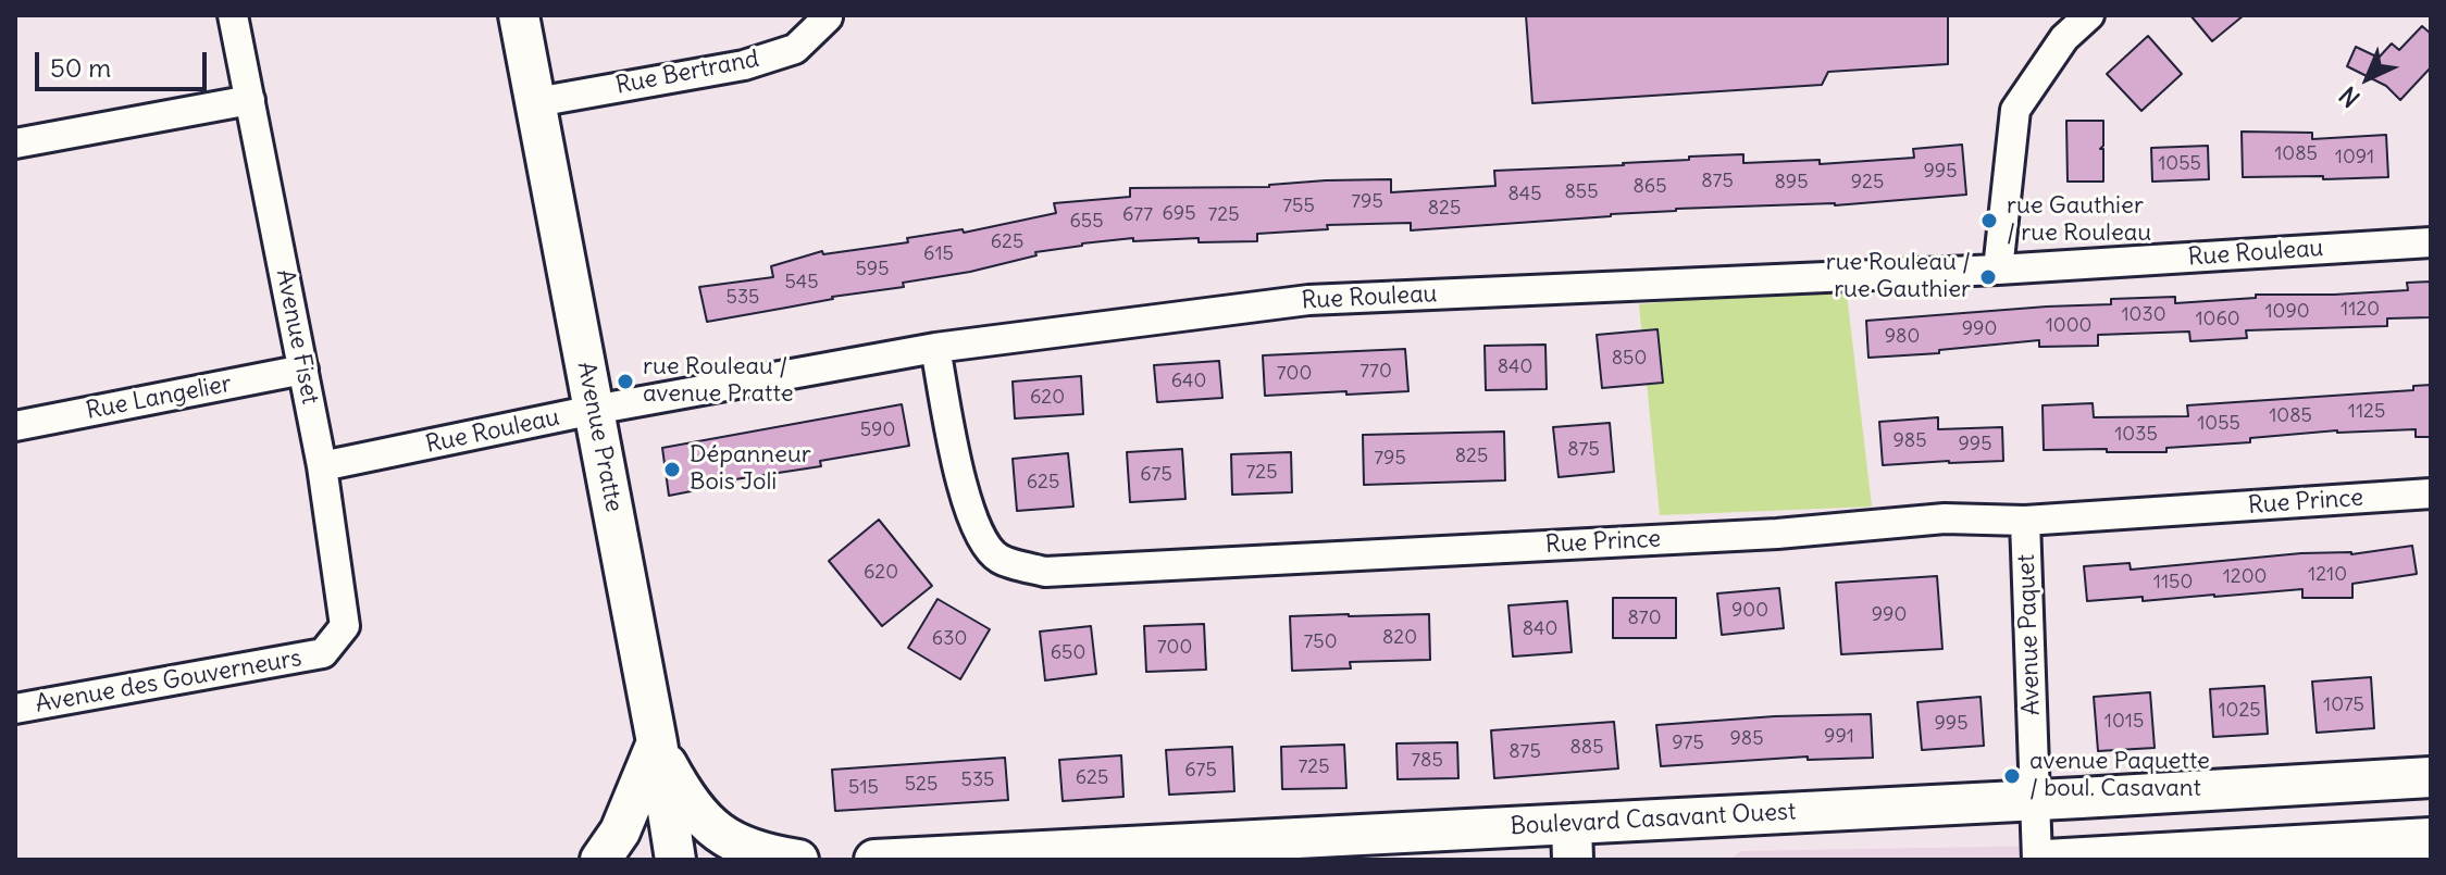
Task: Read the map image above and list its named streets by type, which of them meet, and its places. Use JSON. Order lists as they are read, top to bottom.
{
  "streets": {
    "street": [
      "Rue Bertrand",
      "Rue Rouleau",
      "Avenue Fiset",
      "Rue Langelier",
      "Avenue Pratte",
      "Rue Prince",
      "Avenue Paquet",
      "Avenue des Gouverneurs",
      "Boulevard Casavant Ouest"
    ]
  },
  "crossings": [
    ["Rue Bertrand", "Avenue Pratte"],
    ["Rue Rouleau", "Avenue Fiset"],
    ["Rue Rouleau", "Avenue Pratte"],
    ["Rue Rouleau", "Rue Prince"],
    ["Avenue Fiset", "Rue Langelier"],
    ["Avenue Fiset", "Avenue des Gouverneurs"],
    ["Rue Prince", "Avenue Paquet"],
    ["Avenue Paquet", "Boulevard Casavant Ouest"]
  ],
  "places": [
    "rue Gauthier / rue Rouleau",
    "rue Rouleau / rue Gauthier",
    "rue Rouleau / avenue Pratte",
    "Dépanneur Bois Joli",
    "avenue Paquette / boul. Casavant"
  ],
  "house_numbers": [
    "1085",
    "1091",
    "1055",
    "995",
    "875",
    "895",
    "925",
    "865",
    "855",
    "845",
    "795",
    "755",
    "825",
    "695",
    "677",
    "725",
    "655",
    "625",
    "615",
    "595",
    "545",
    "535",
    "1120",
    "1090",
    "1030",
    "1060",
    "1000",
    "990",
    "980",
    "850",
    "840",
    "770",
    "700",
    "640",
    "620",
    "1125",
    "1085",
    "1055",
    "590",
    "1035",
    "985",
    "995",
    "875",
    "825",
    "795",
    "725",
    "675",
    "625",
    "620",
    "1210",
    "1200",
    "1150",
    "900",
    "990",
    "870",
    "840",
    "820",
    "630",
    "750",
    "700",
    "650",
    "1075",
    "1025",
    "1015",
    "995",
    "991",
    "985",
    "975",
    "885",
    "875",
    "785",
    "725",
    "675",
    "625",
    "535",
    "525",
    "515"
  ],
  "scale_bar": "50 m",
  "north": "bottom left"
}
